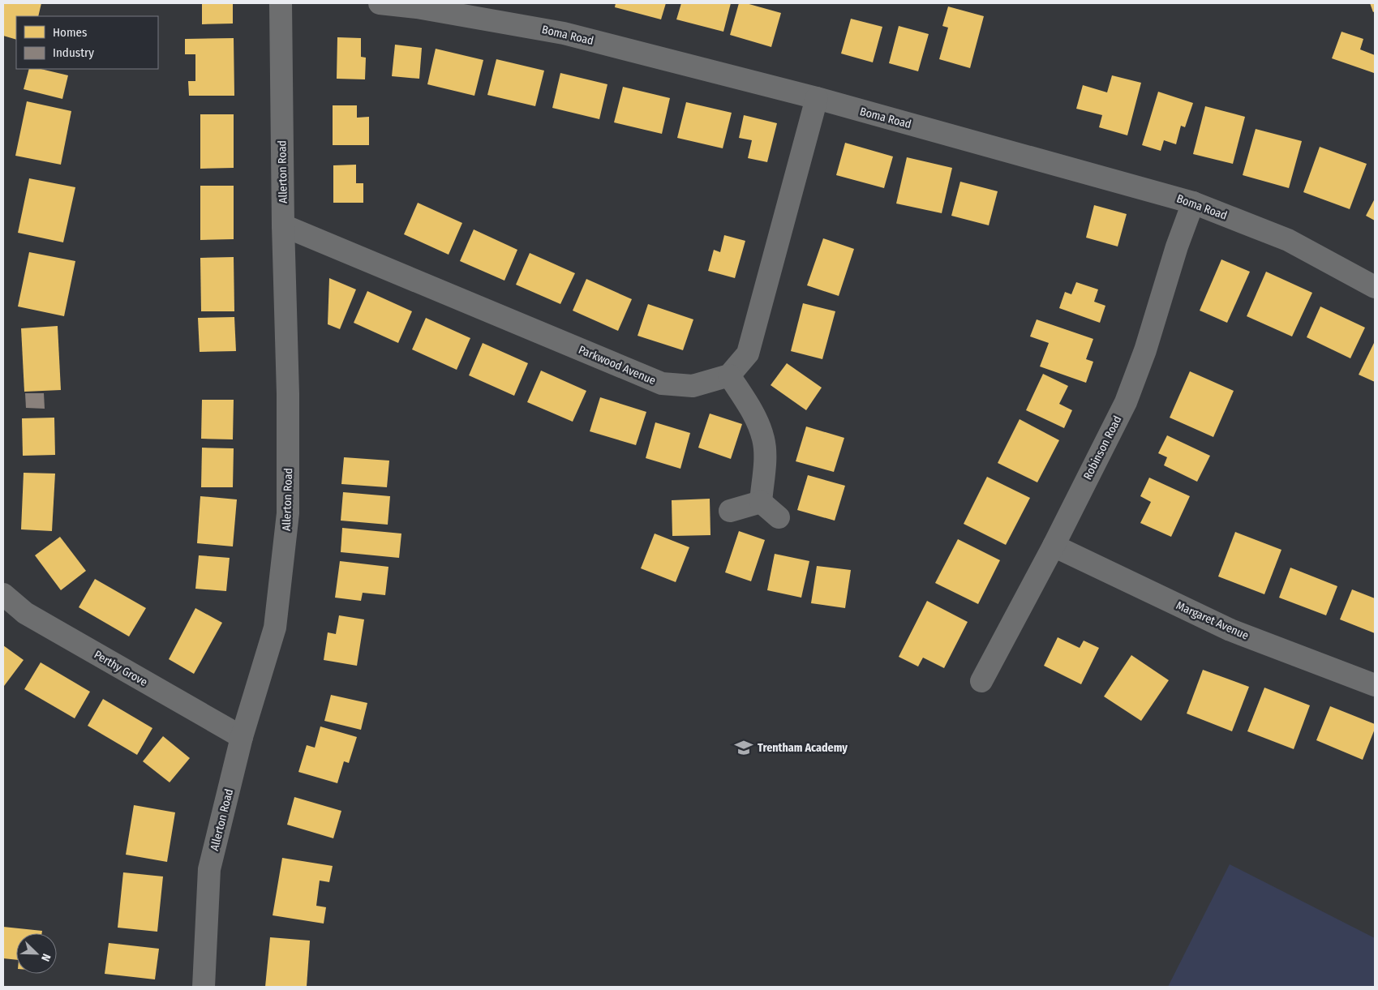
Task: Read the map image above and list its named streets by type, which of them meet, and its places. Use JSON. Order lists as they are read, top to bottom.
{
  "streets": {
    "street": [
      "Boma Road",
      "Allerton Road",
      "Parkwood Avenue",
      "Robinson Road",
      "Margaret Avenue",
      "Perthy Grove"
    ]
  },
  "crossings": [
    ["Boma Road", "Robinson Road"],
    ["Allerton Road", "Parkwood Avenue"],
    ["Allerton Road", "Perthy Grove"],
    ["Robinson Road", "Margaret Avenue"]
  ],
  "places": {
    "school or university": ["Trentham Academy"]
  },
  "legend": ["Homes", "Industry"],
  "north": "bottom right"
}
